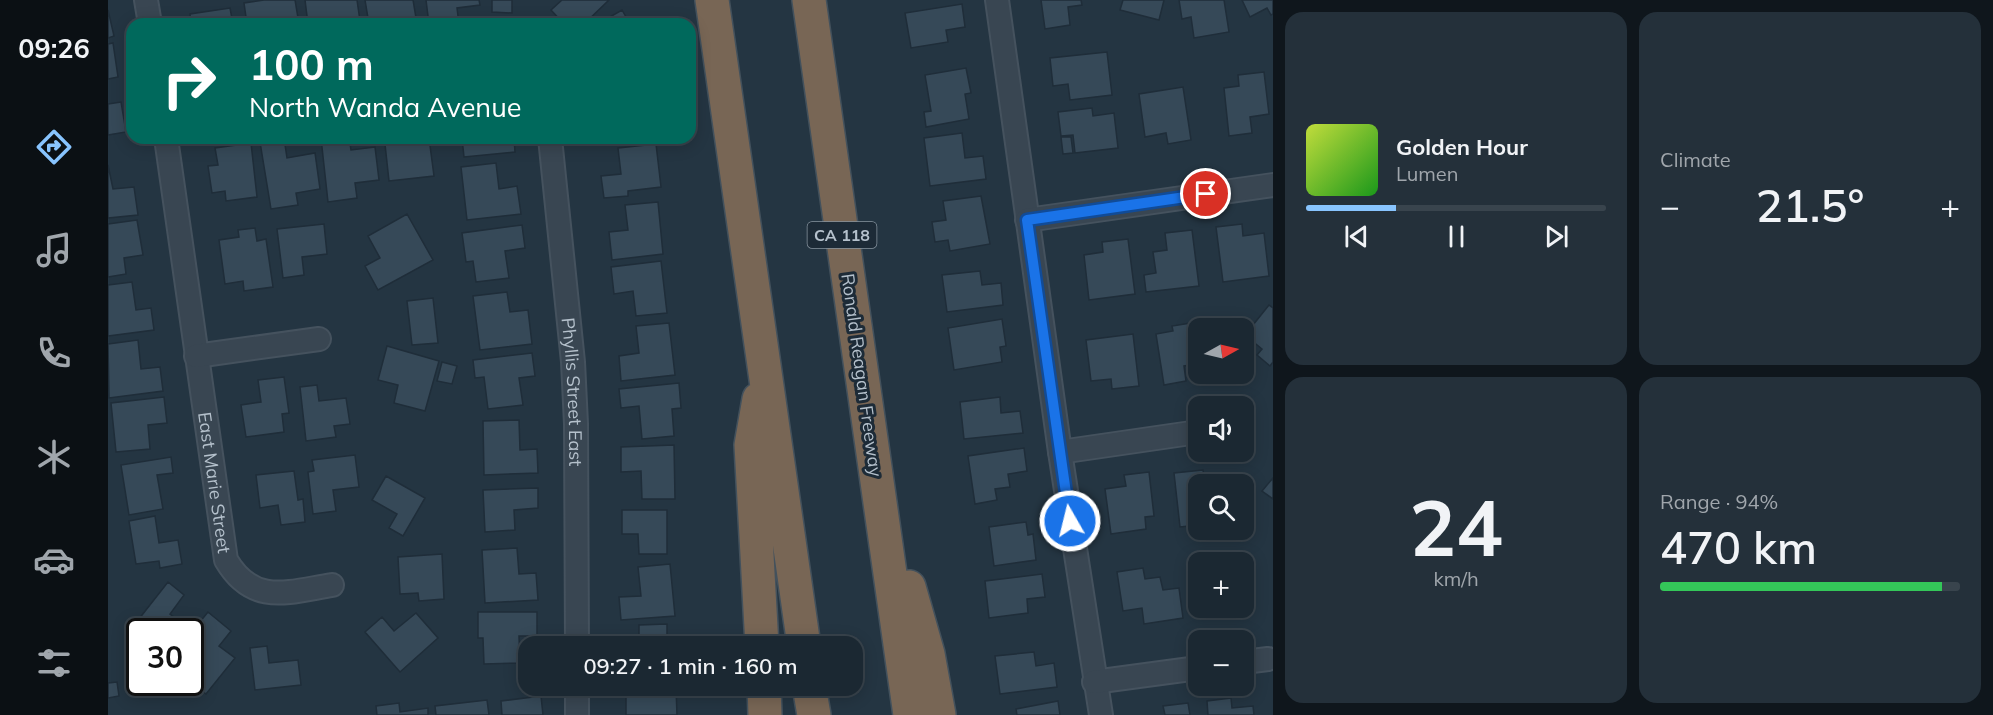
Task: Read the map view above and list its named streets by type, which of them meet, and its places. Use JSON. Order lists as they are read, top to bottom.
{
  "streets": {
    "highway": ["CA 118", "Ronald Reagan Freeway"],
    "street": ["Phyllis Street East", "East Marie Street"]
  },
  "north": "right",
  "page": {
    "tabs": "09:26",
    "tile": [
      "Climate",
      ["24", "km/h"],
      ["Range · 94%", "470 km"]
    ],
    "turn": ["100 m", "North Wanda Avenue"],
    "song": ["Golden Hour", "Lumen"],
    "heat": ["−", "21.5°", "+"],
    "map_buttons": ["+", "−"],
    "limit": "30",
    "trip": "09:27 · 1 min · 160 m"
  }
}
